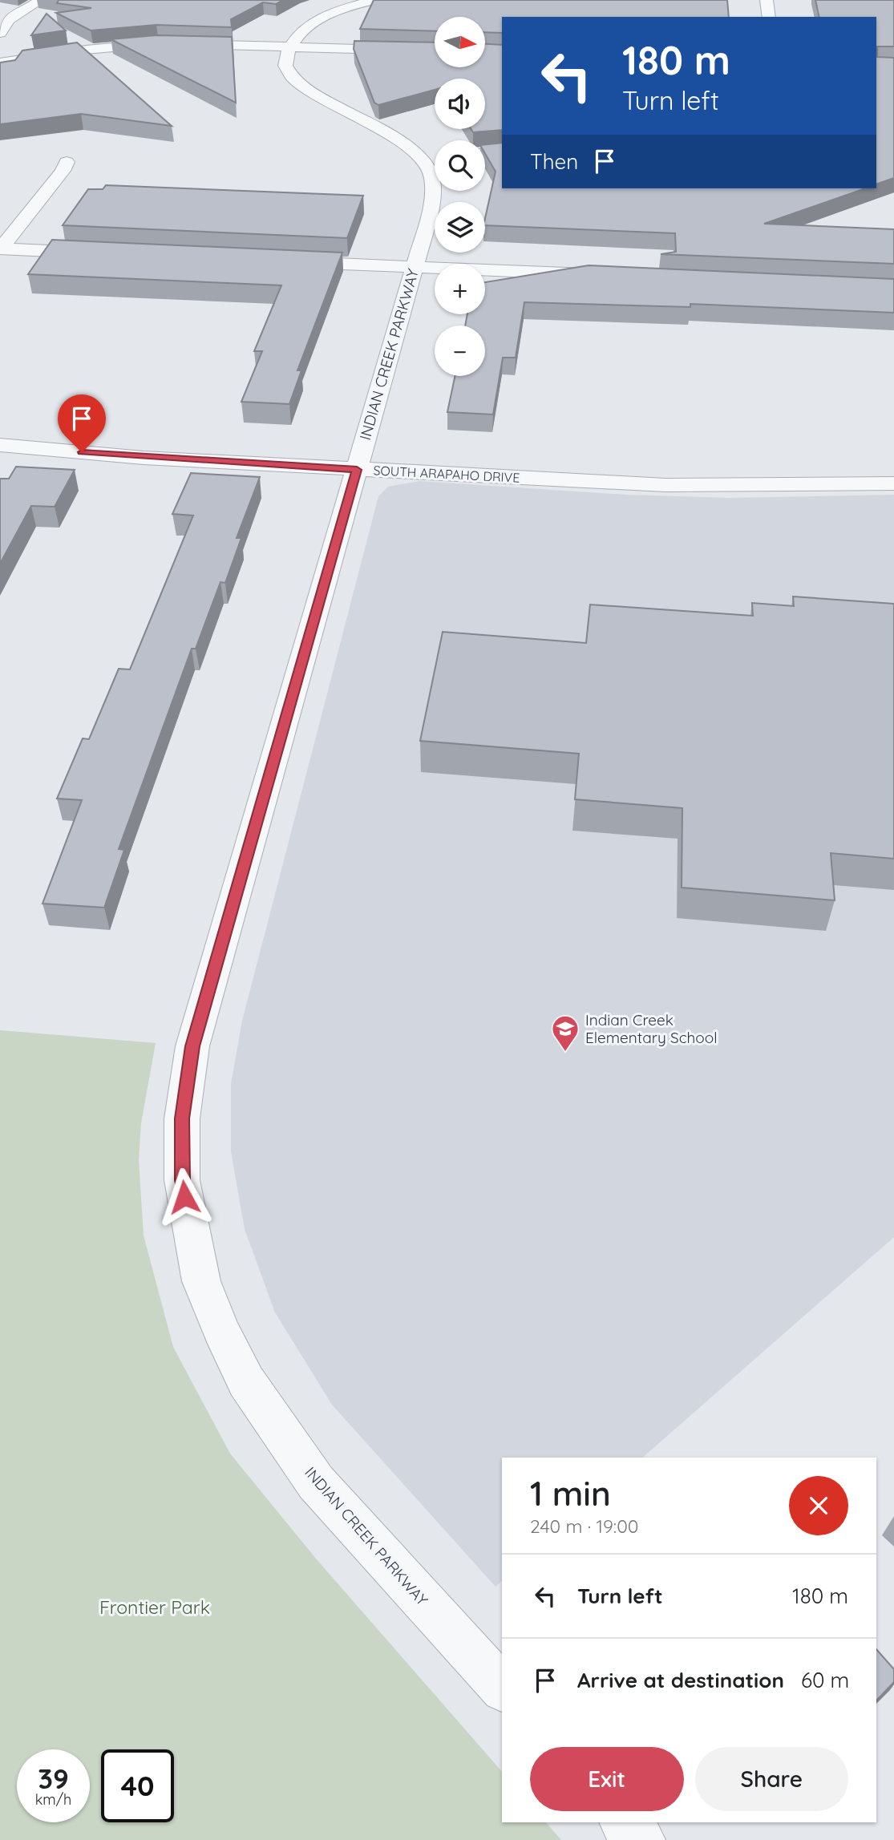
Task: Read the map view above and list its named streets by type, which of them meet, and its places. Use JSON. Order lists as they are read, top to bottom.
{
  "streets": {
    "street": ["INDIAN CREEK PARKWAY", "SOUTH ARAPAHO DRIVE"]
  },
  "crossings": [
    ["INDIAN CREEK PARKWAY", "SOUTH ARAPAHO DRIVE"]
  ],
  "parks": ["Frontier Park"],
  "places": {
    "school or university": ["Indian Creek Elementary School"]
  },
  "north": "right",
  "page": {
    "map_buttons": ["+", "−"],
    "turn": ["180 m", "Turn left"],
    "then": "Then",
    "heading": ["1 min", "240 m · 19:00"],
    "list": [
      {
        "name": "Turn left",
        "value": "180 m"
      },
      {
        "name": "Arrive at destination",
        "value": "60 m"
      }
    ],
    "buttons": ["Exit", "Share"],
    "speed": "39 km/h",
    "limit": "40"
  }
}
